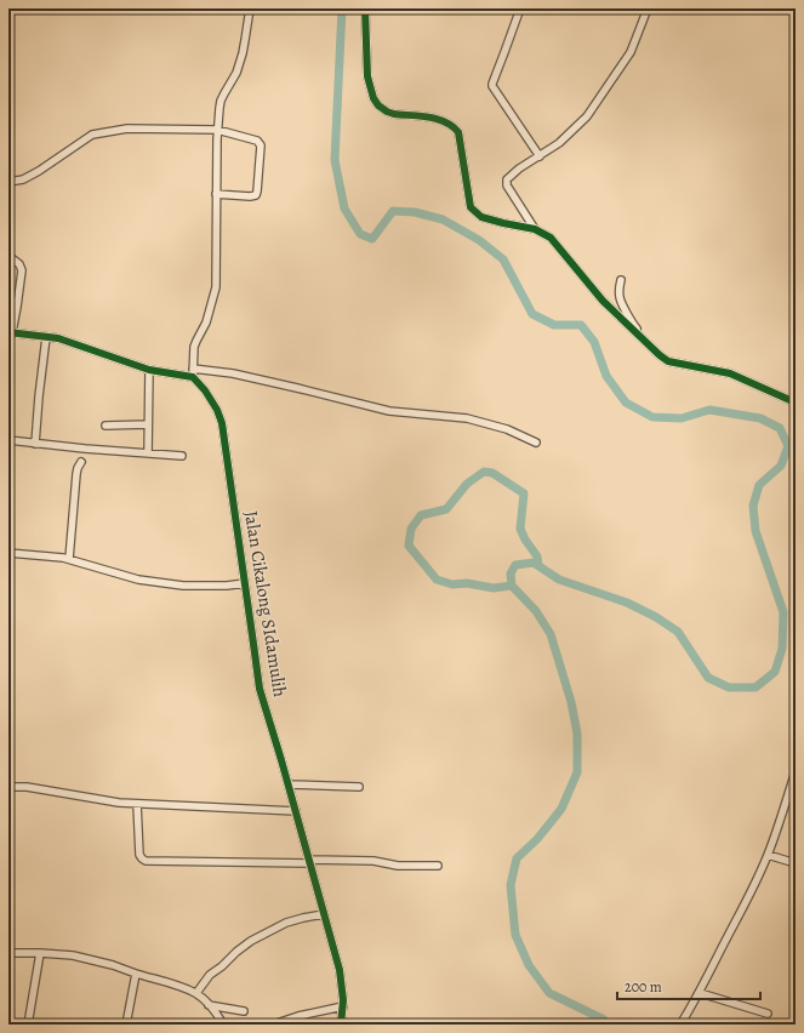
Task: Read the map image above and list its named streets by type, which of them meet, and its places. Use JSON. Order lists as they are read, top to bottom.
{
  "streets": {
    "street": ["Jalan Cikalong SIdamulih"]
  },
  "scale_bar": "200 m"
}
